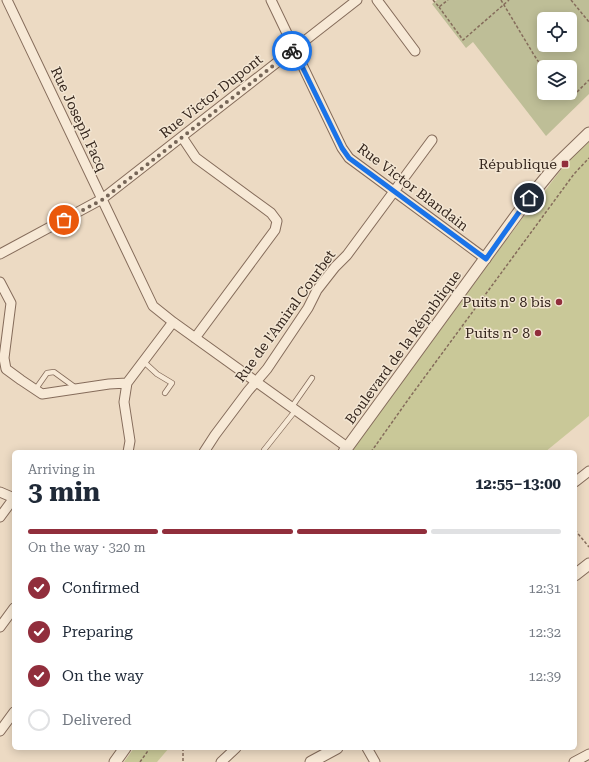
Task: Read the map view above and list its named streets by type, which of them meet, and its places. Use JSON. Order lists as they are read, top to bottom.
{
  "streets": {
    "street": [
      "Rue Victor Dupont",
      "Rue Joseph Facq",
      "Rue Victor Blandain",
      "Rue de l'Amiral Courbet",
      "Boulevard de la République"
    ]
  },
  "crossings": [
    ["Rue Victor Dupont", "Rue Joseph Facq"],
    ["Rue Victor Dupont", "Rue Victor Blandain"],
    ["Rue Joseph Facq", "Rue de l'Amiral Courbet"],
    ["Rue Joseph Facq", "Boulevard de la République"],
    ["Rue Victor Blandain", "Rue de l'Amiral Courbet"],
    ["Rue Victor Blandain", "Boulevard de la République"]
  ],
  "places": {
    "transit": ["République"],
    "other": ["Puits n° 8 bis", "Puits n° 8"]
  },
  "page": {
    "heading": ["3 min", "Arriving in", "12:55–13:00"],
    "bar": "On the way · 320 m",
    "list": [
      ["Confirmed", "12:31"],
      ["Preparing", "12:32"],
      ["On the way", "12:39"],
      "Delivered"
    ]
  }
}
